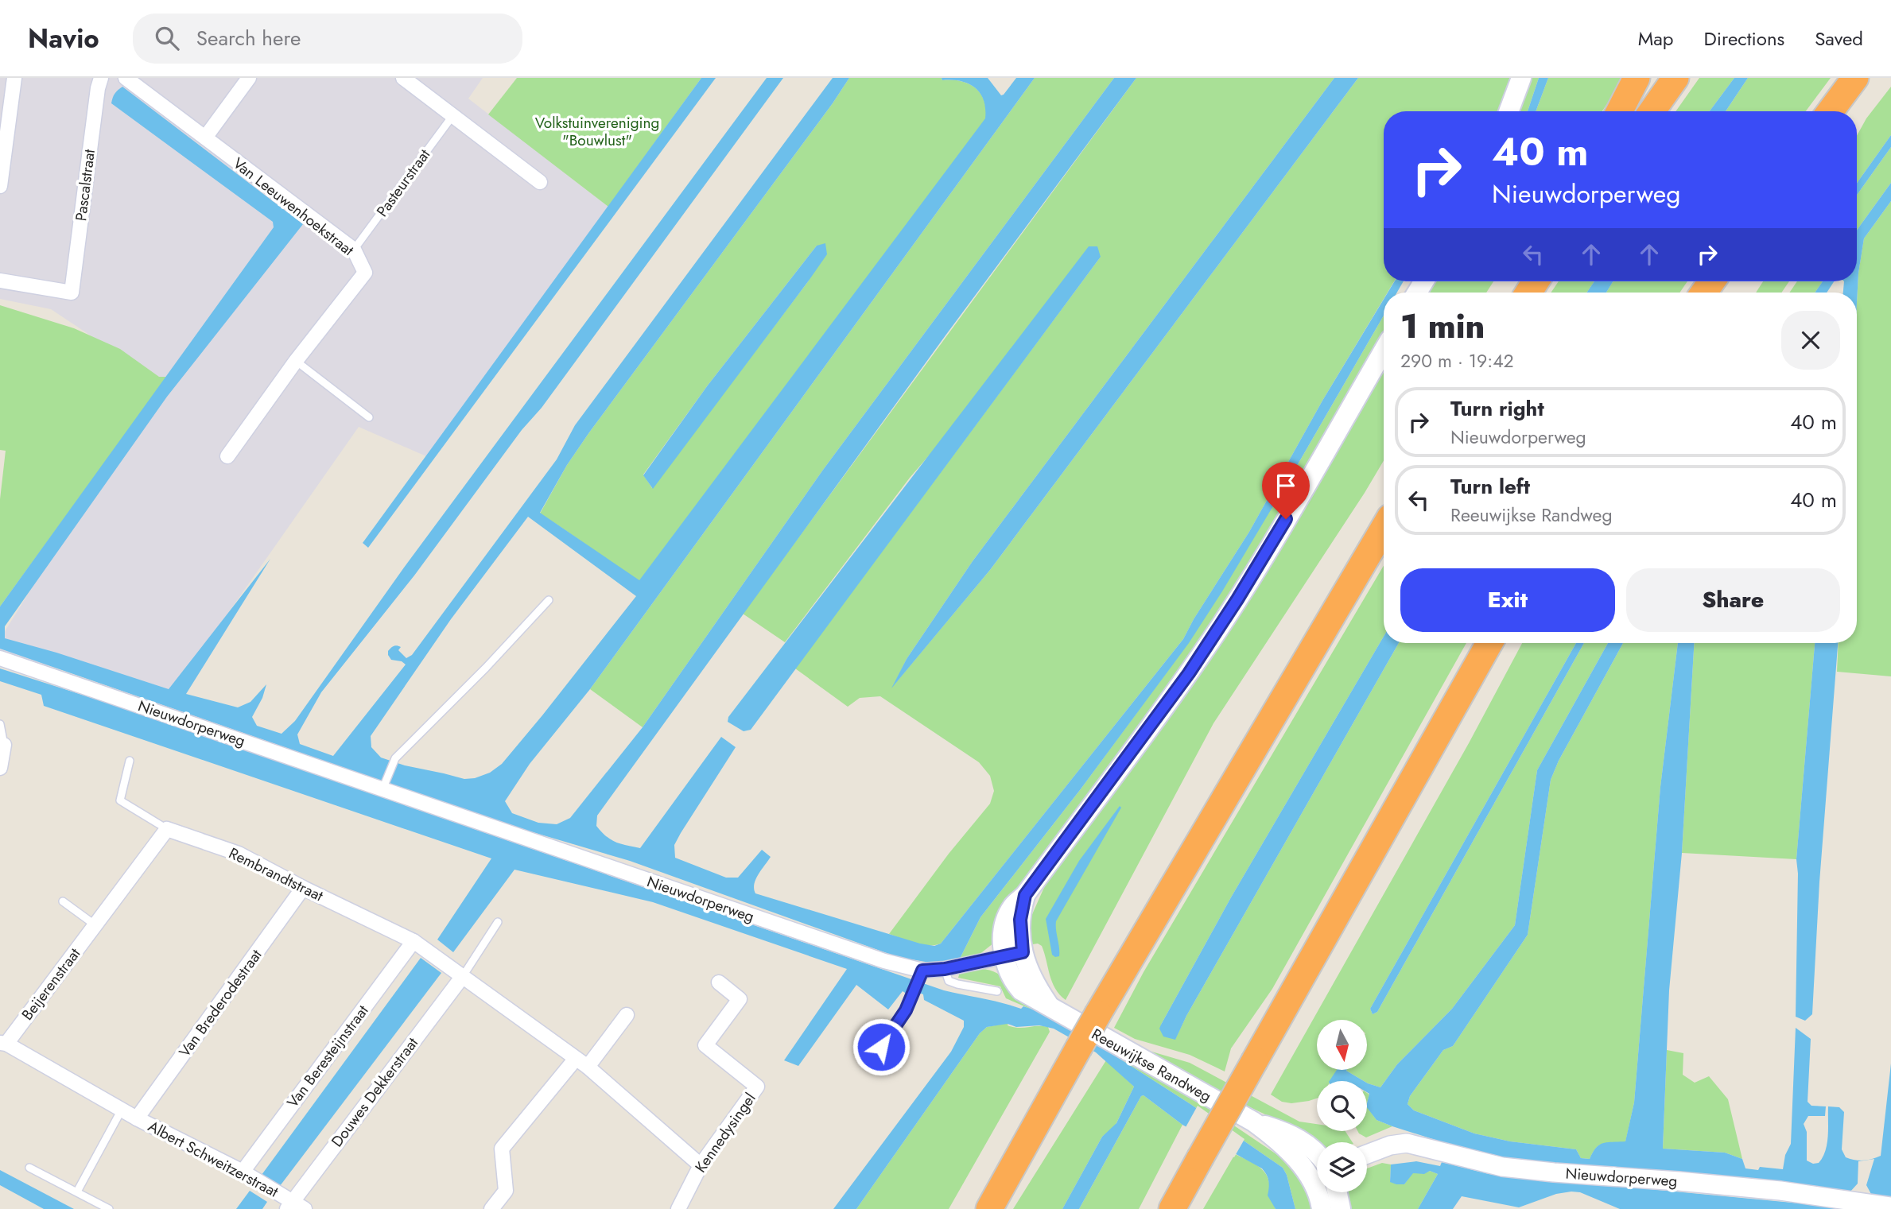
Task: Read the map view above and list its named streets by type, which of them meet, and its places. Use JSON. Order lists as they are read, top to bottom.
{
  "streets": {
    "main road": ["Reeuwijkse Randweg"],
    "street": [
      "Pascalstraat",
      "Van Leeuwenhoekstraat",
      "Nieuwdorperweg",
      "Rembrandtstraat",
      "Beijerenstraat",
      "Van Brederodestraat",
      "Van Beresteijnstraat",
      "Douwes Dekkerstraat",
      "Kennedysingel",
      "Albert Schweitzerstraat"
    ],
    "lane": ["Pasteurstraat"]
  },
  "crossings": [
    ["Pasteurstraat", "Van Leeuwenhoekstraat"],
    ["Nieuwdorperweg", "Reeuwijkse Randweg"],
    ["Rembrandtstraat", "Beijerenstraat"],
    ["Rembrandtstraat", "Van Brederodestraat"],
    ["Rembrandtstraat", "Van Beresteijnstraat"],
    ["Rembrandtstraat", "Douwes Dekkerstraat"],
    ["Rembrandtstraat", "Kennedysingel"],
    ["Beijerenstraat", "Albert Schweitzerstraat"],
    ["Van Brederodestraat", "Albert Schweitzerstraat"],
    ["Van Beresteijnstraat", "Albert Schweitzerstraat"],
    ["Douwes Dekkerstraat", "Albert Schweitzerstraat"]
  ],
  "parks": ["Volkstuinvereniging \"Bouwlust\""],
  "north": "bottom",
  "page": {
    "header": "Navio",
    "search": "Search here",
    "nav": ["Map", "Directions", "Saved"],
    "turn": ["40 m", "Nieuwdorperweg"],
    "heading": ["1 min", "290 m · 19:42"],
    "list": [
      {
        "name": "Turn right",
        "note": "Nieuwdorperweg",
        "value": "40 m"
      },
      {
        "name": "Turn left",
        "note": "Reeuwijkse Randweg",
        "value": "40 m"
      }
    ],
    "buttons": ["Exit", "Share"]
  }
}
